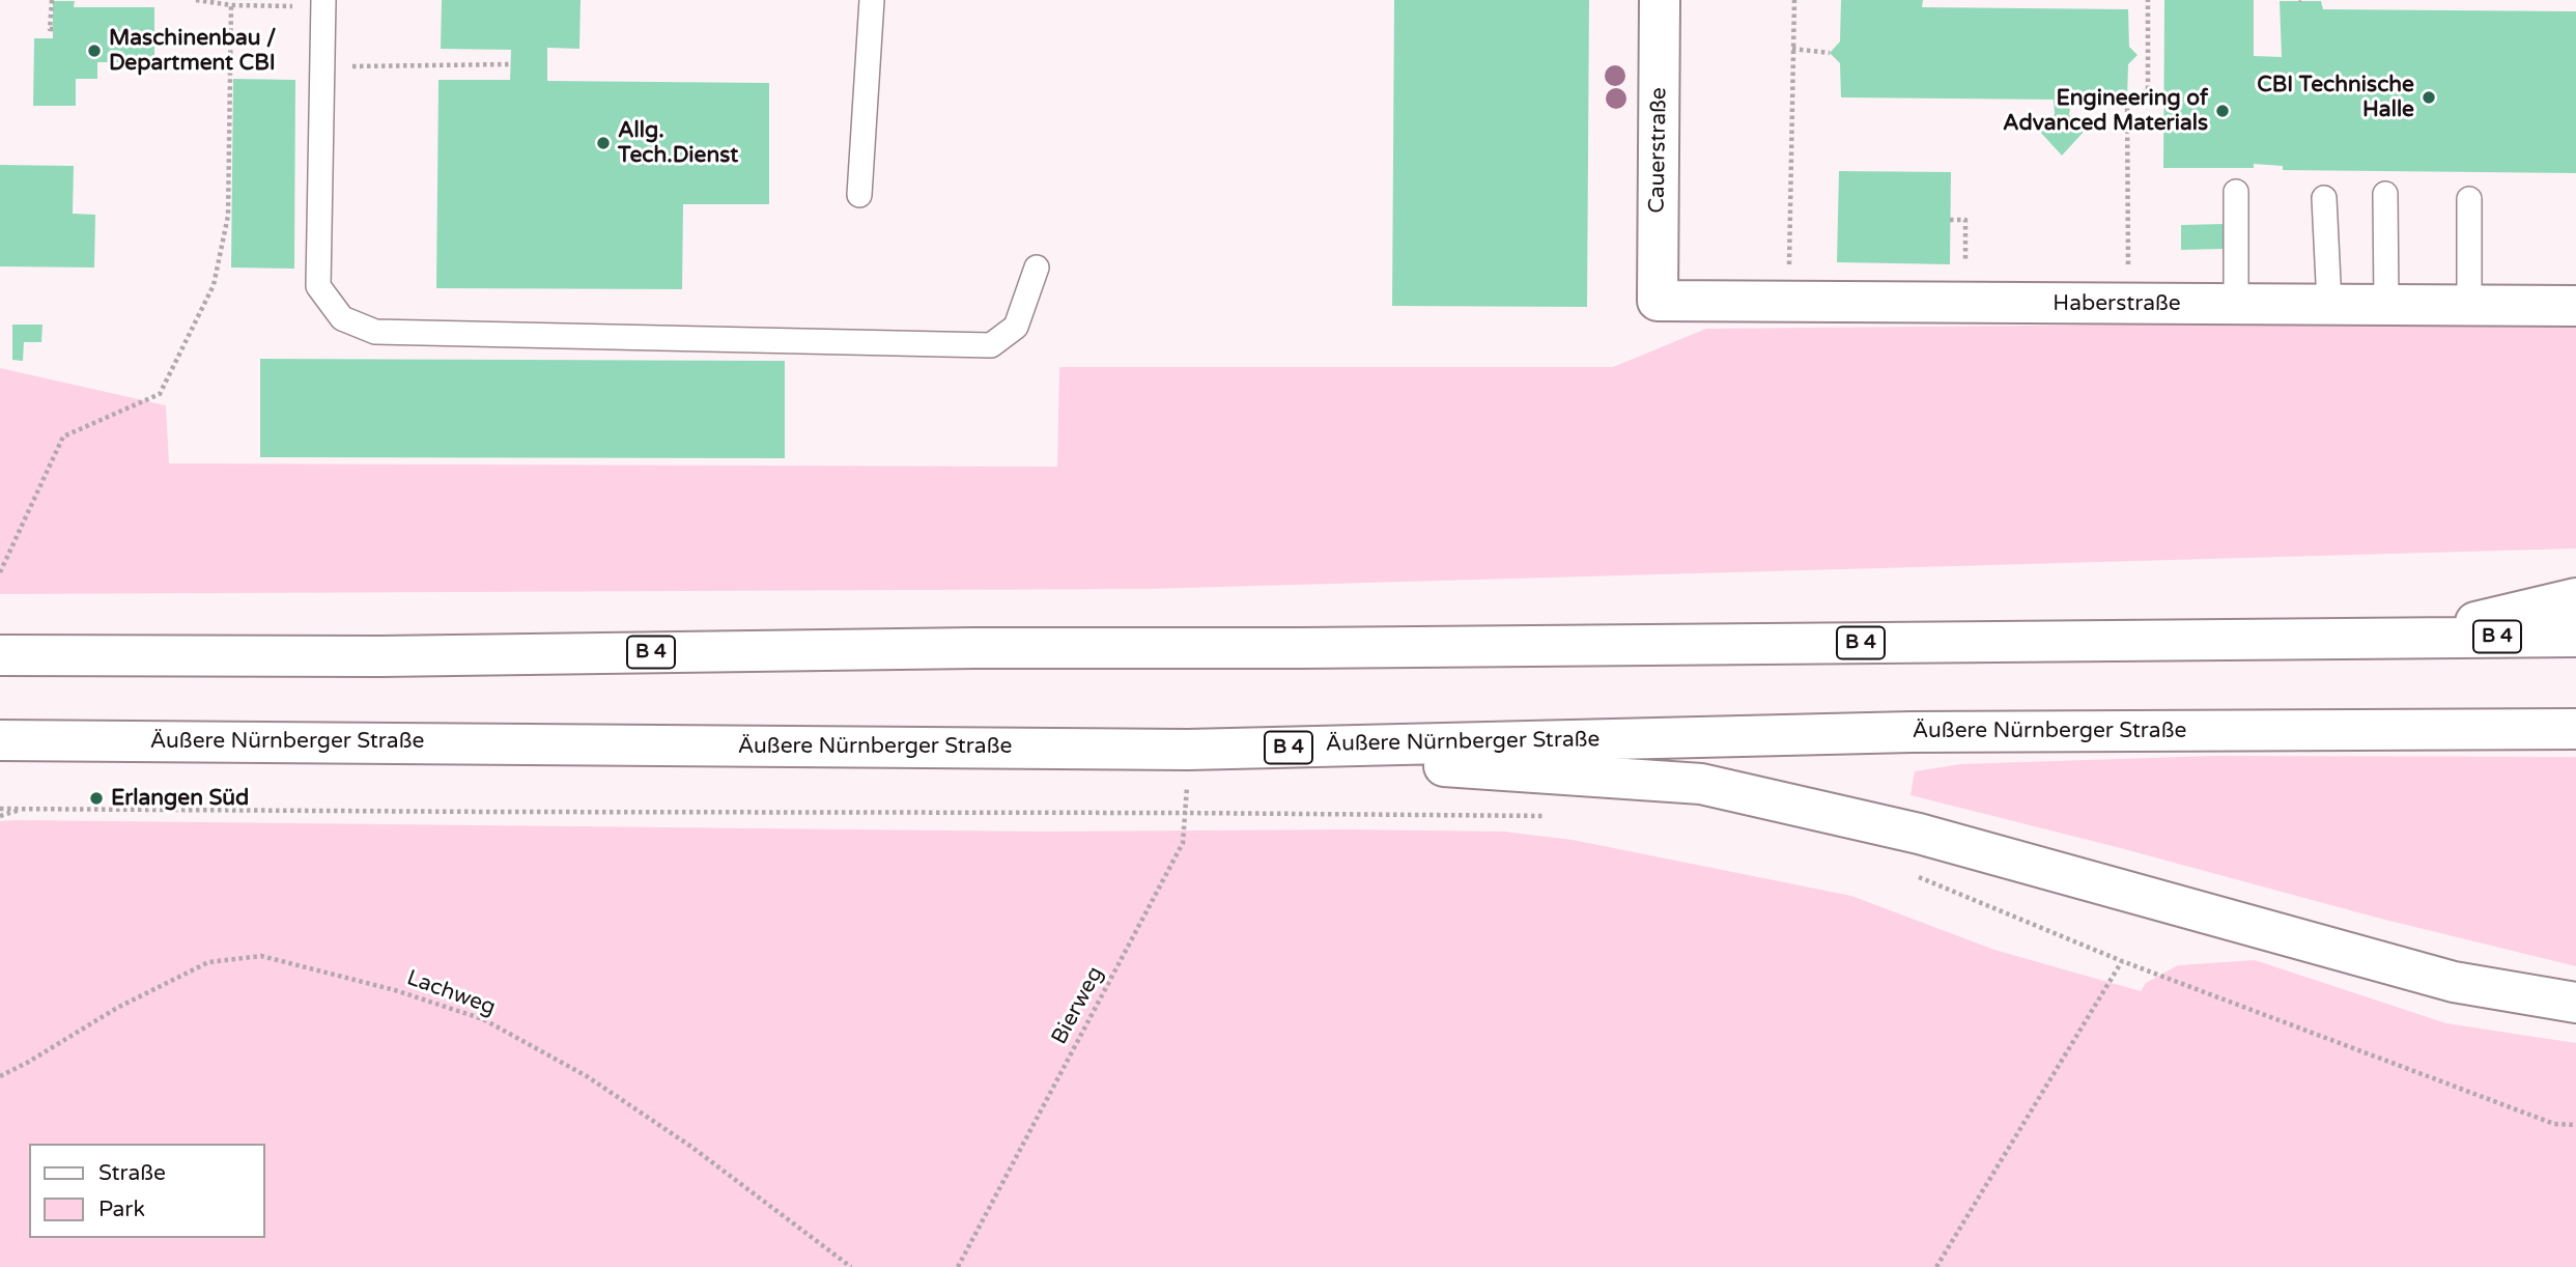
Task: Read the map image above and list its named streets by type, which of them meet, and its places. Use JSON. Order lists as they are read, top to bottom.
{
  "streets": {
    "main road": [
      "Cauerstraße",
      "Haberstraße",
      "B 4",
      "Äußere Nürnberger Straße"
    ],
    "path": ["Lachweg", "Bierweg"]
  },
  "crossings": [
    ["Cauerstraße", "Haberstraße"],
    ["Äußere Nürnberger Straße", "Bierweg"]
  ],
  "places": [
    "Maschinenbau / Department CBI",
    "CBI Technische Halle",
    "Engineering of Advanced Materials",
    "Allg. Tech.Dienst",
    "Erlangen Süd"
  ],
  "legend": ["Straße", "Park"]
}
